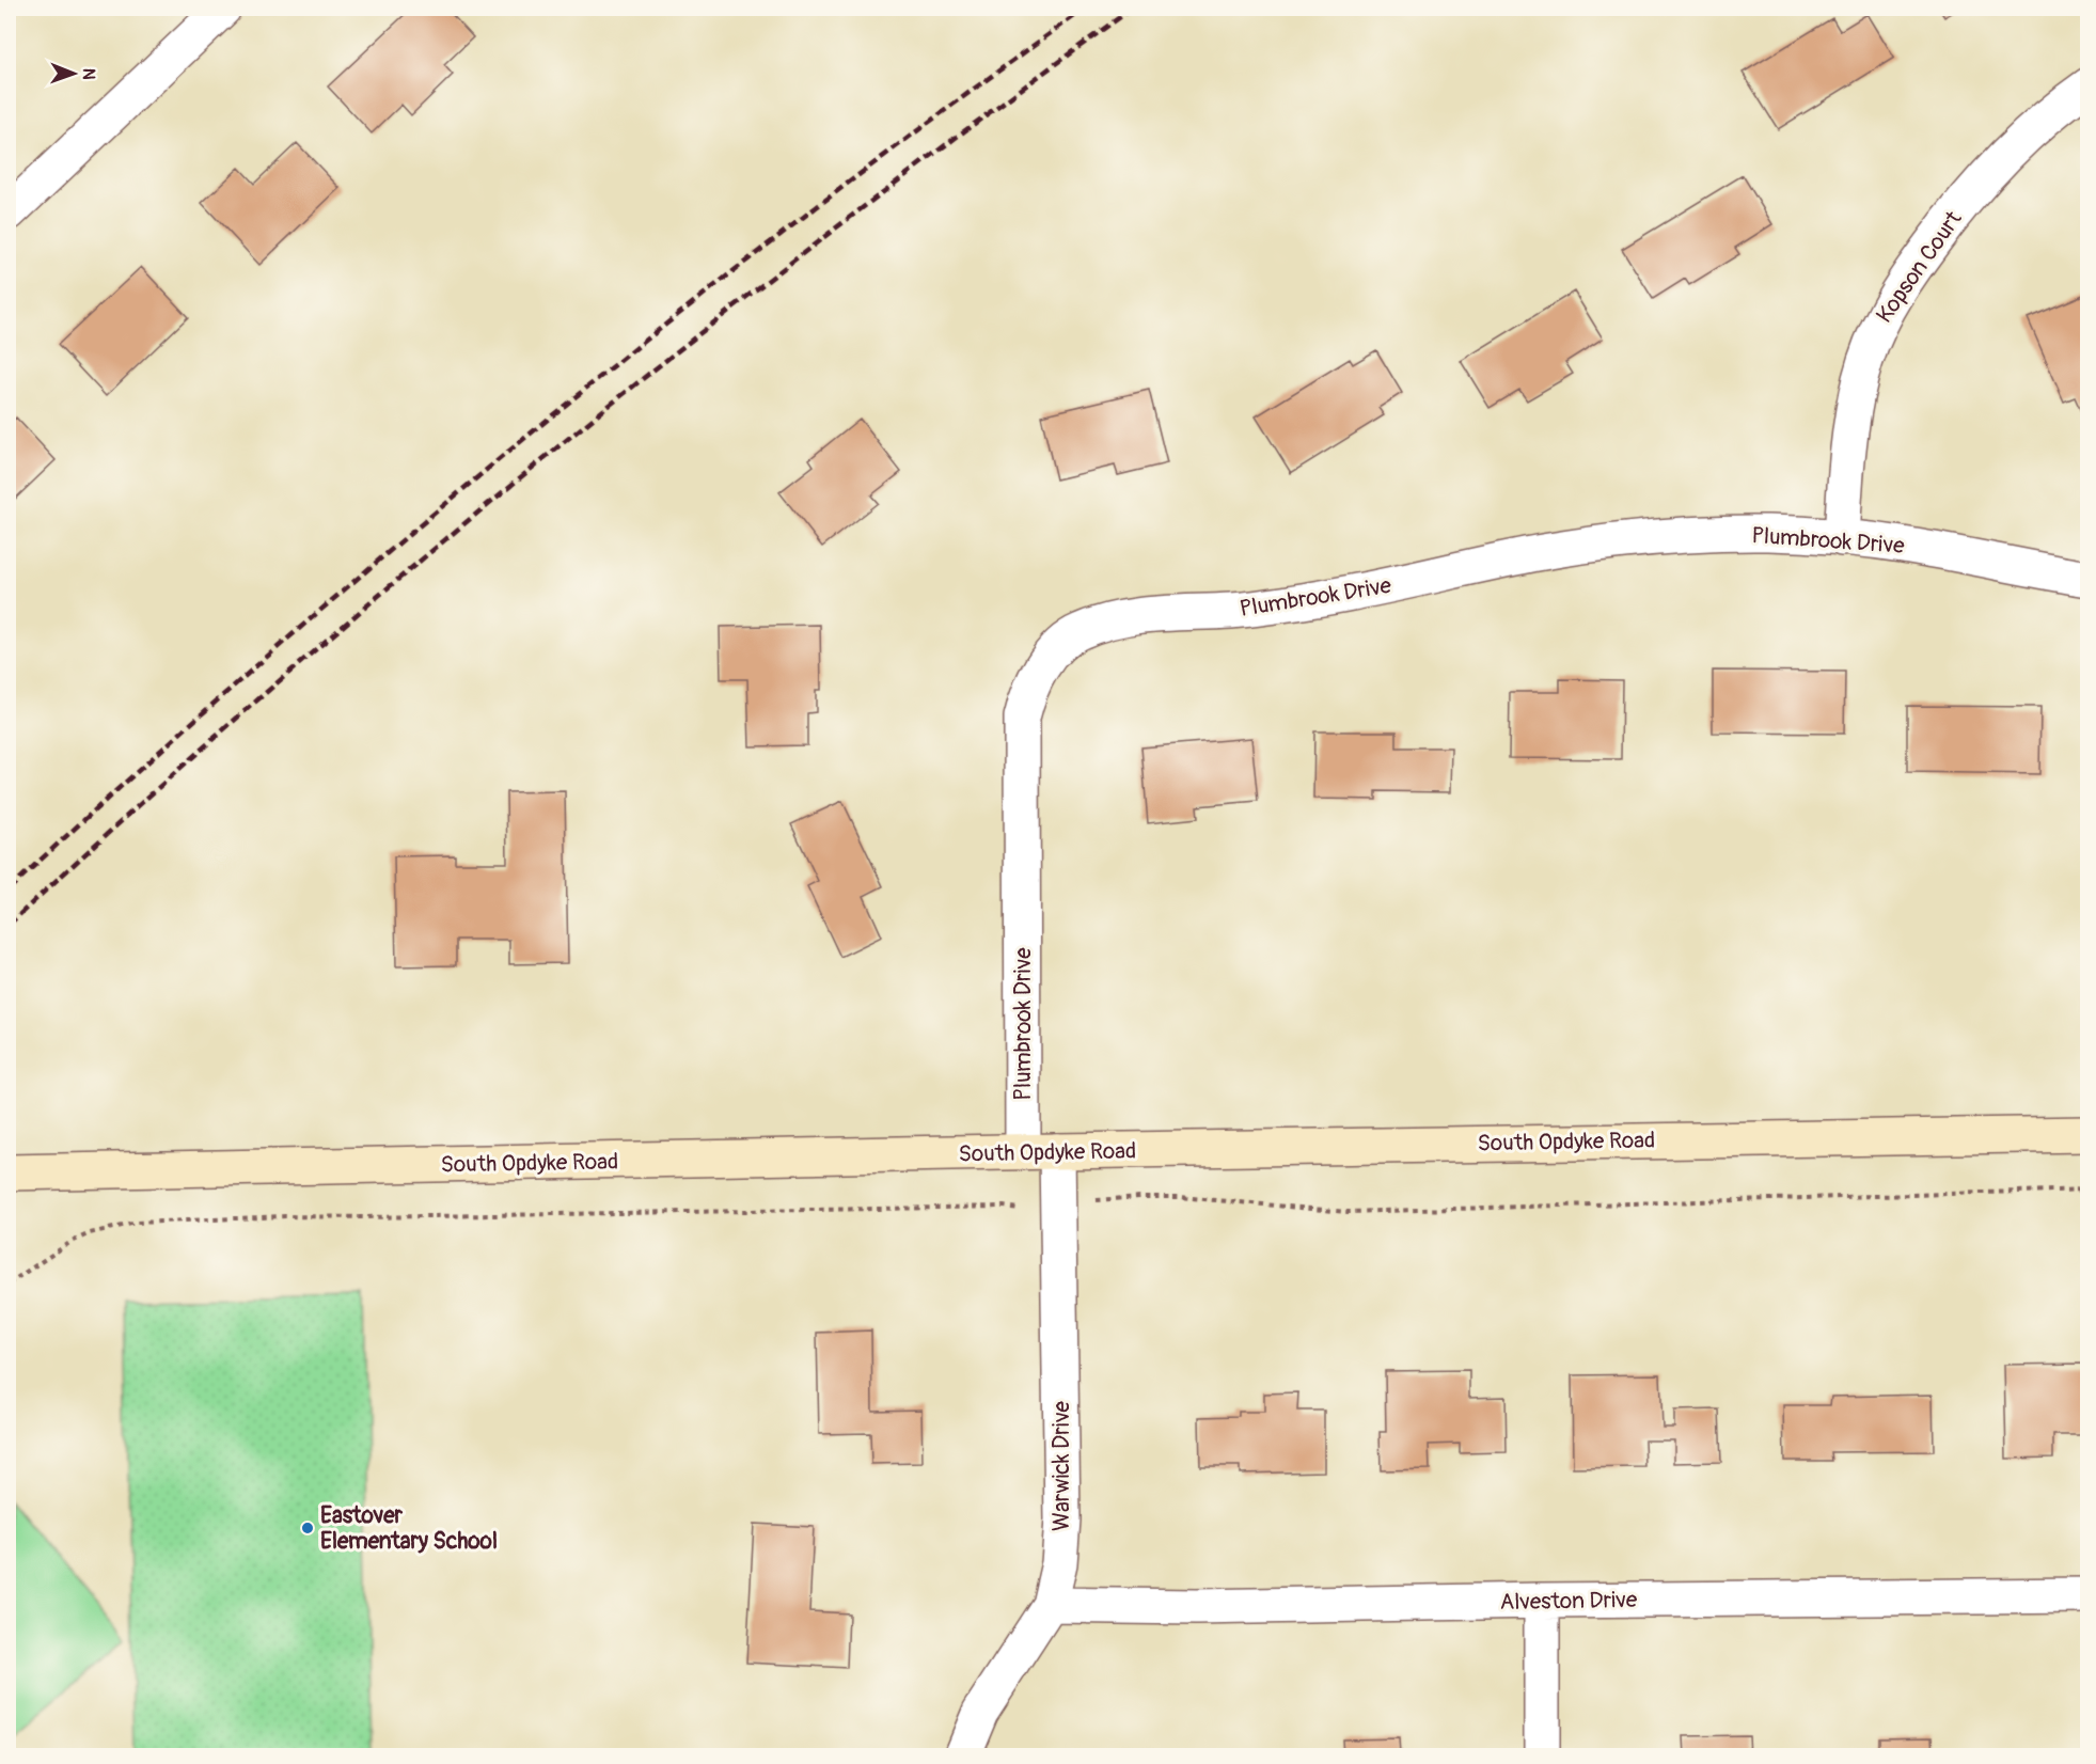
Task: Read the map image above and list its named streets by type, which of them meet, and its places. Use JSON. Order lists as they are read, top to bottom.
{
  "streets": {
    "main road": ["South Opdyke Road"],
    "street": [
      "Kopson Court",
      "Plumbrook Drive",
      "Warwick Drive",
      "Alveston Drive"
    ]
  },
  "crossings": [
    ["Kopson Court", "Plumbrook Drive"],
    ["Plumbrook Drive", "South Opdyke Road"],
    ["South Opdyke Road", "Warwick Drive"],
    ["Warwick Drive", "Alveston Drive"]
  ],
  "places": ["Eastover Elementary School"],
  "north": "right"
}
